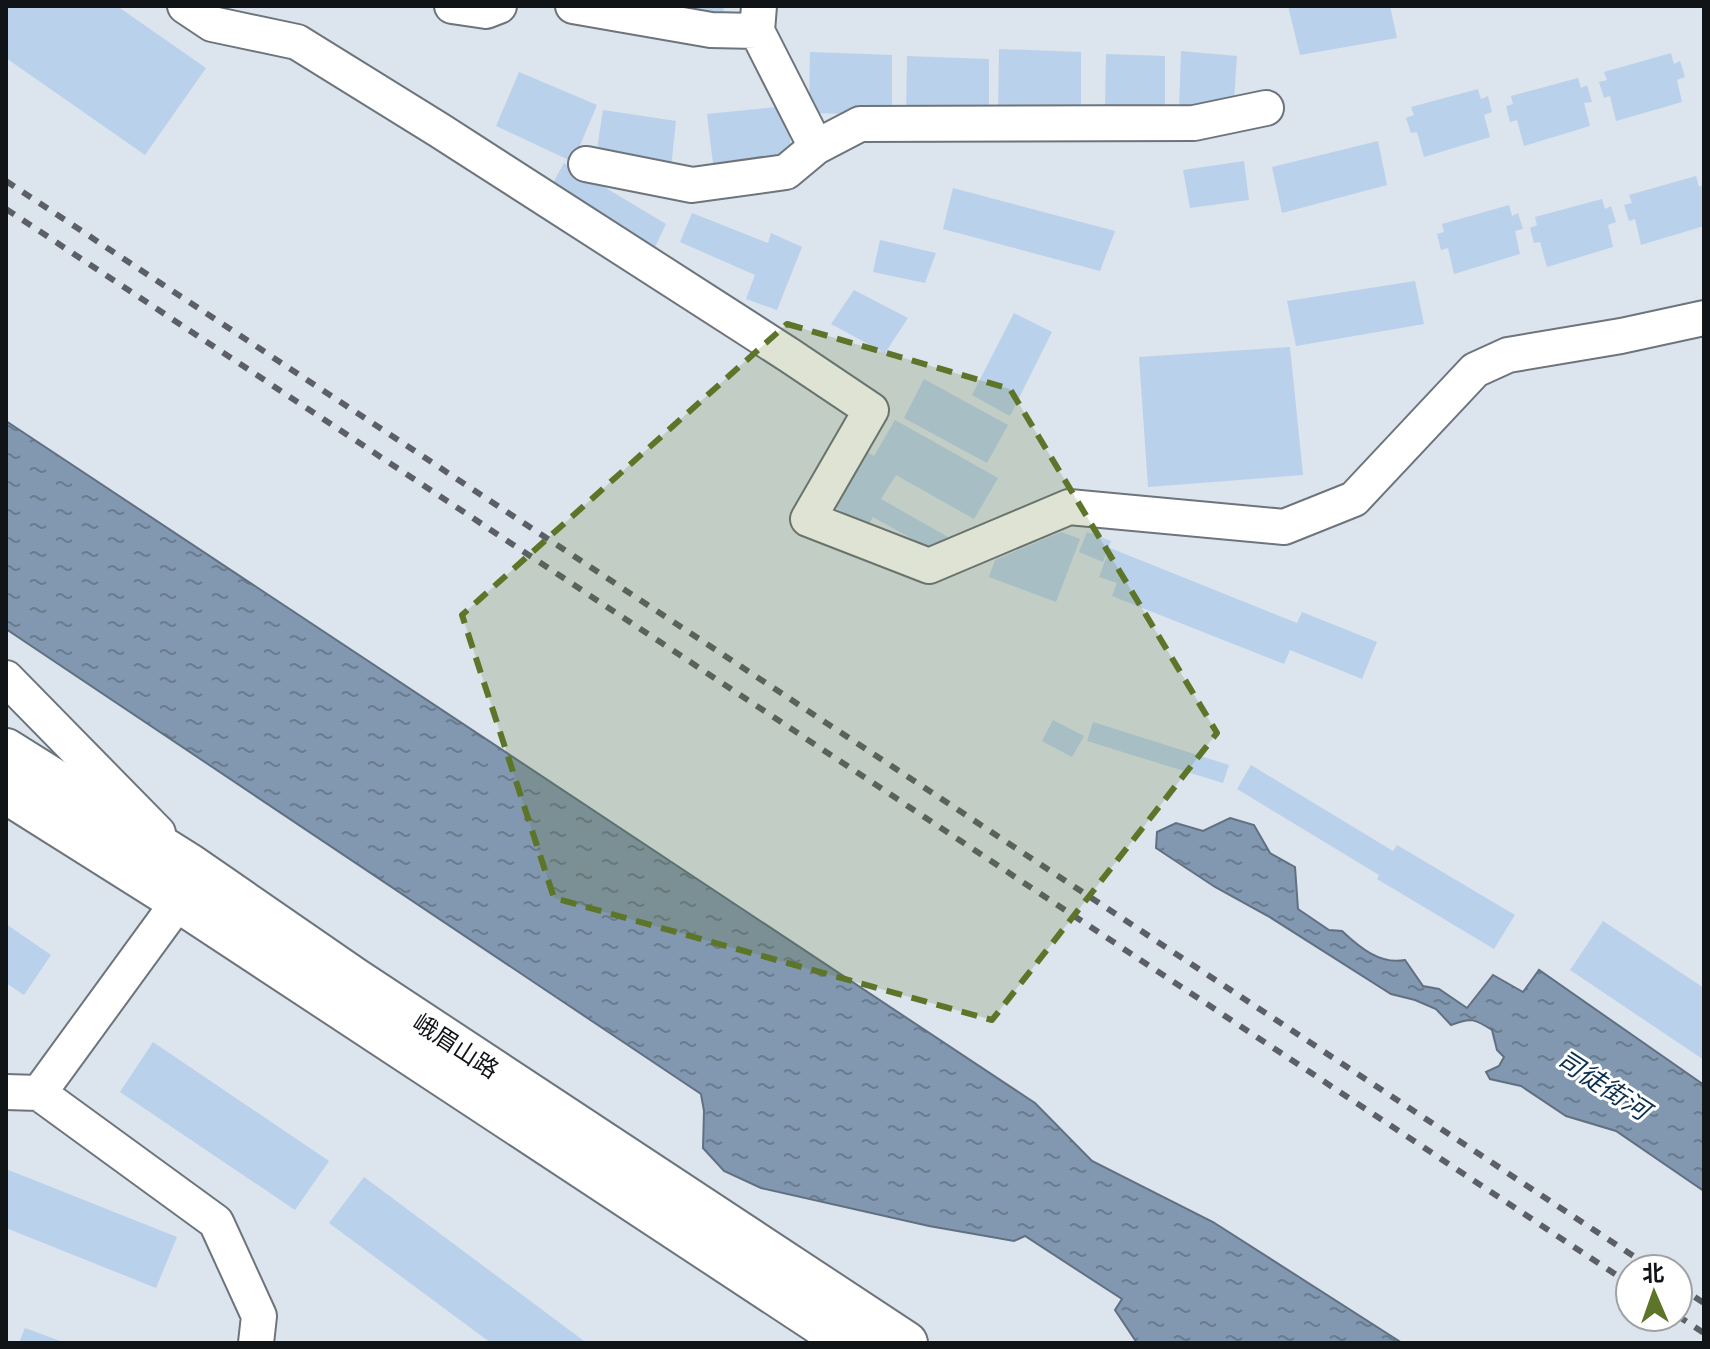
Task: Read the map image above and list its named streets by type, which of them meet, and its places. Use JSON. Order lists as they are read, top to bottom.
{
  "streets": {
    "street": ["峨眉山路"]
  },
  "water": ["司徒街河"],
  "north": "top"
}
